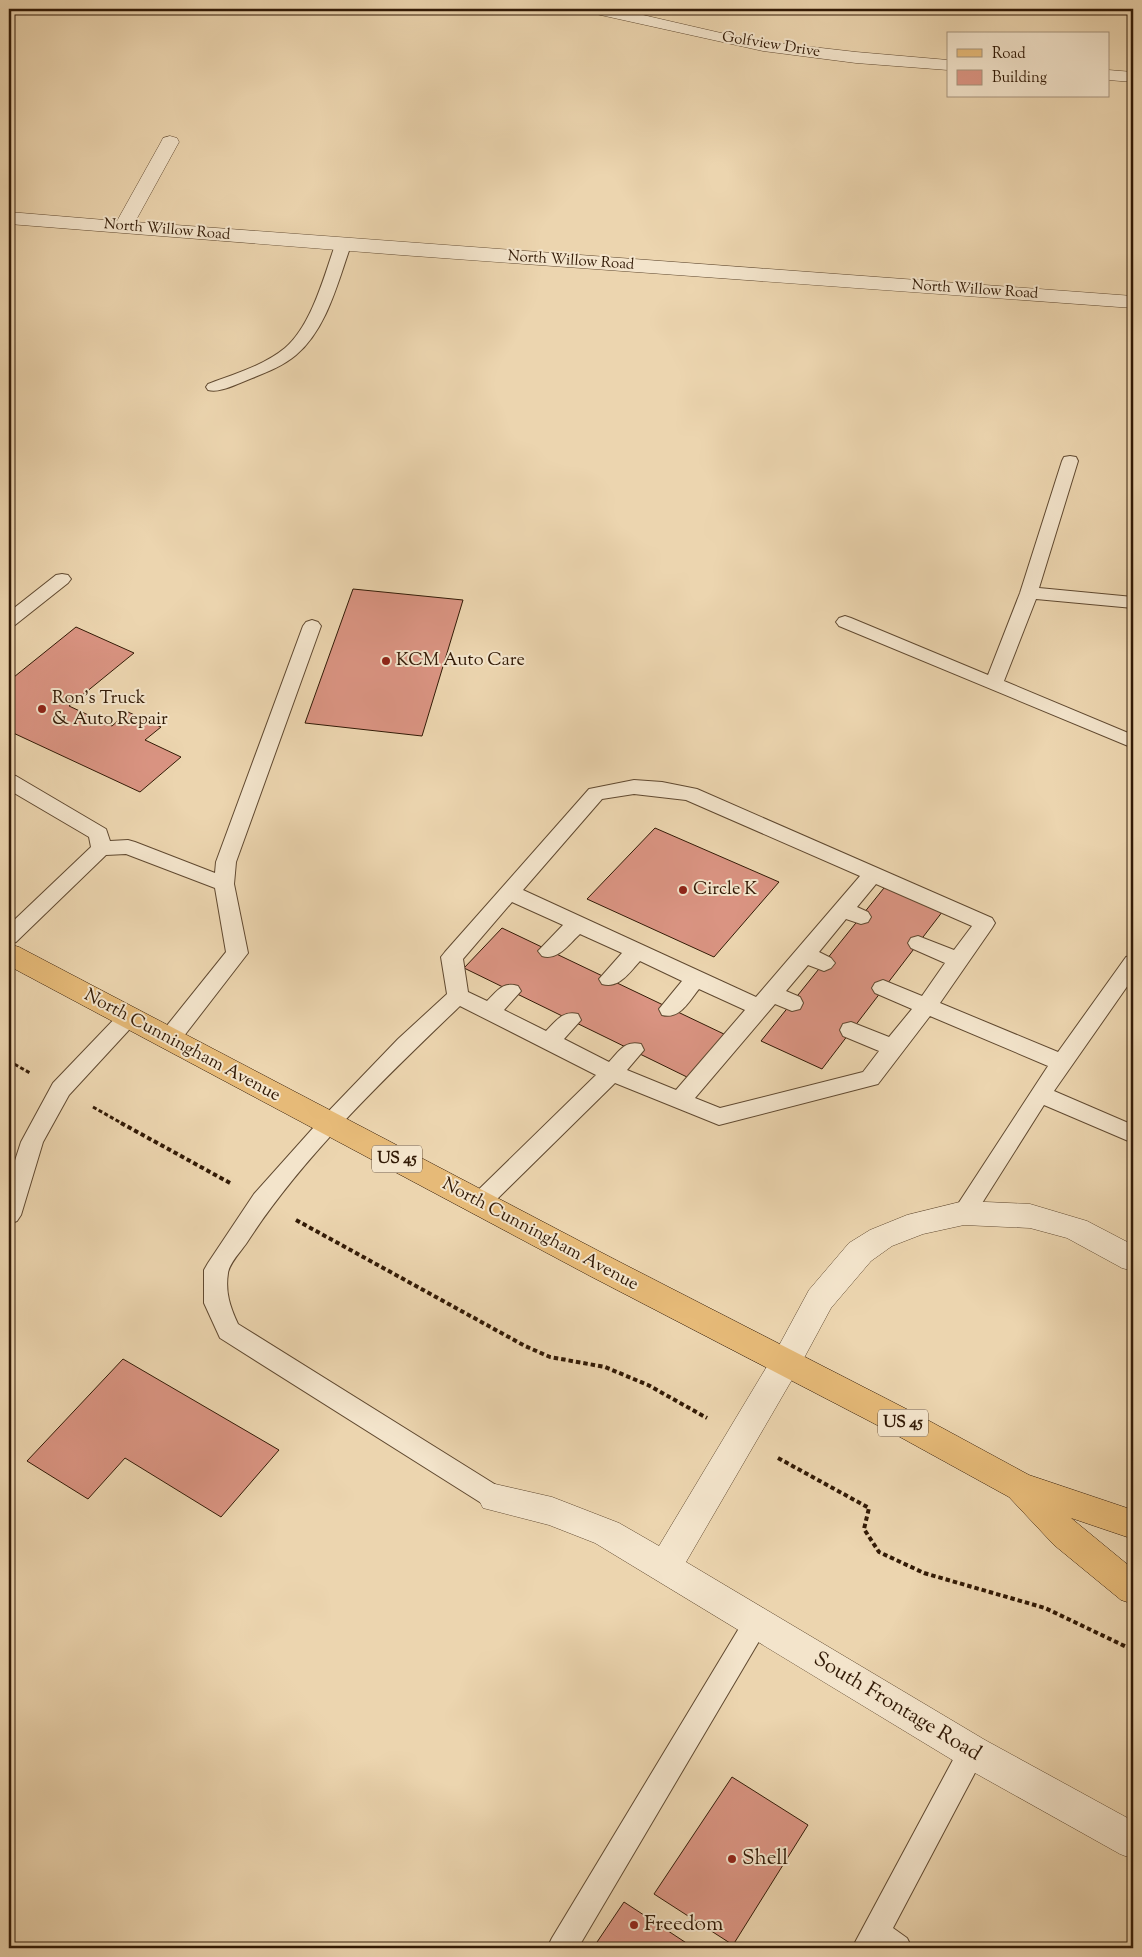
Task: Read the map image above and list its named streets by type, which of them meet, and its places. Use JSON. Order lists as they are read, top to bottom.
{
  "streets": {
    "main road": ["North Cunningham Avenue", "US 45"],
    "street": ["Golfview Drive", "North Willow Road", "South Frontage Road"]
  },
  "places": [
    "KCM Auto Care",
    "Ron's Truck & Auto Repair",
    "Circle K",
    "Shell",
    "Freedom"
  ],
  "legend": ["Road", "Building"]
}
